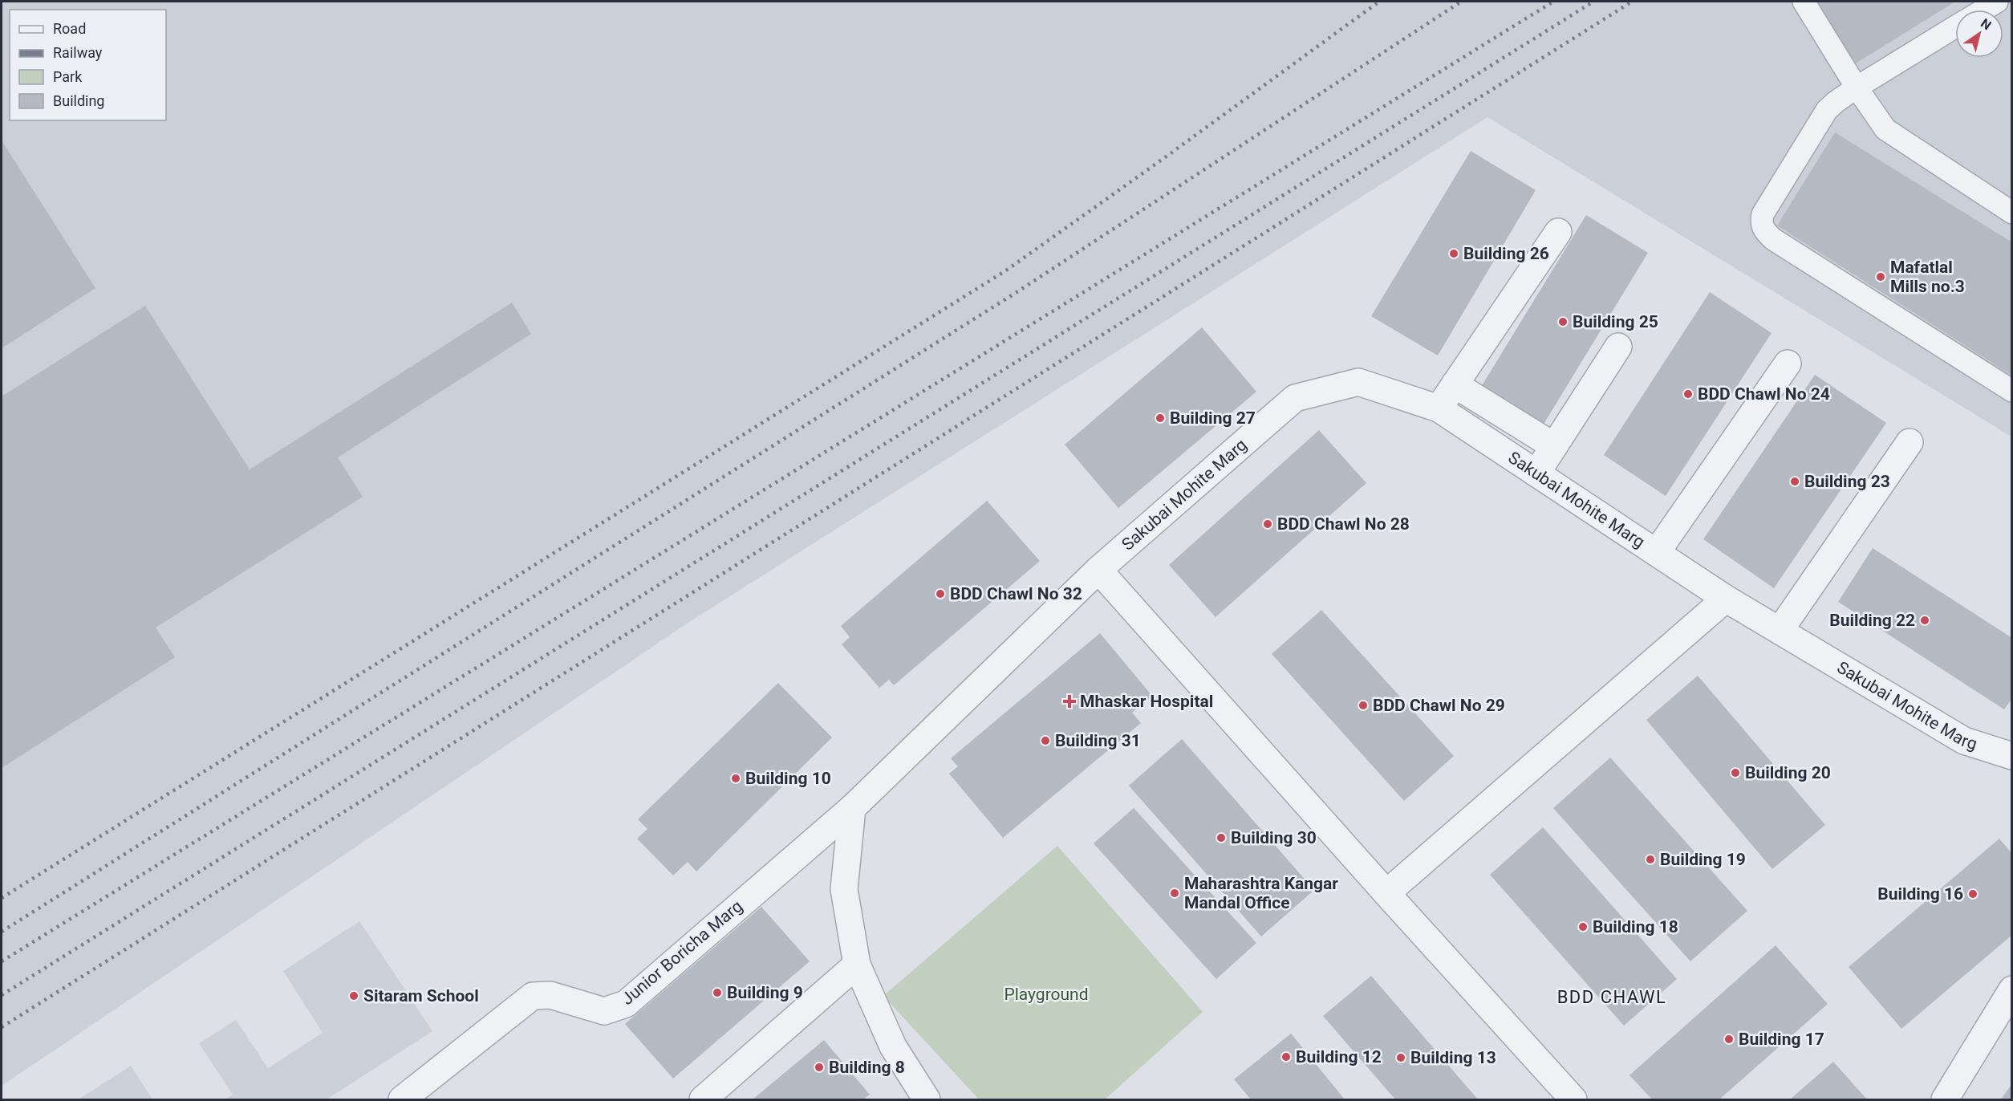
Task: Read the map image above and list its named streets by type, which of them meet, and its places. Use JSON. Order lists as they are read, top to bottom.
{
  "streets": {
    "street": ["Sakubai Mohite Marg", "Junior Boricha Marg"]
  },
  "crossings": [
    ["Sakubai Mohite Marg", "Junior Boricha Marg"]
  ],
  "districts": ["BDD CHAWL"],
  "parks": ["Playground"],
  "places": {
    "other": [
      "Building 26",
      "Mafatlal Mills no.3",
      "Building 25",
      "BDD Chawl No 24",
      "Building 27",
      "Building 23",
      "BDD Chawl No 28",
      "BDD Chawl No 32",
      "Building 22",
      "BDD Chawl No 29",
      "Building 31",
      "Building 20",
      "Building 10",
      "Building 30",
      "Building 19",
      "Maharashtra Kangar Mandal Office",
      "Building 16",
      "Building 18",
      "Building 9",
      "Sitaram School",
      "Building 17",
      "Building 12",
      "Building 13",
      "Building 8"
    ],
    "health": ["Mhaskar Hospital"]
  },
  "legend": [
    "Road",
    "Railway",
    "Park",
    "Building"
  ],
  "north": "top right"
}
